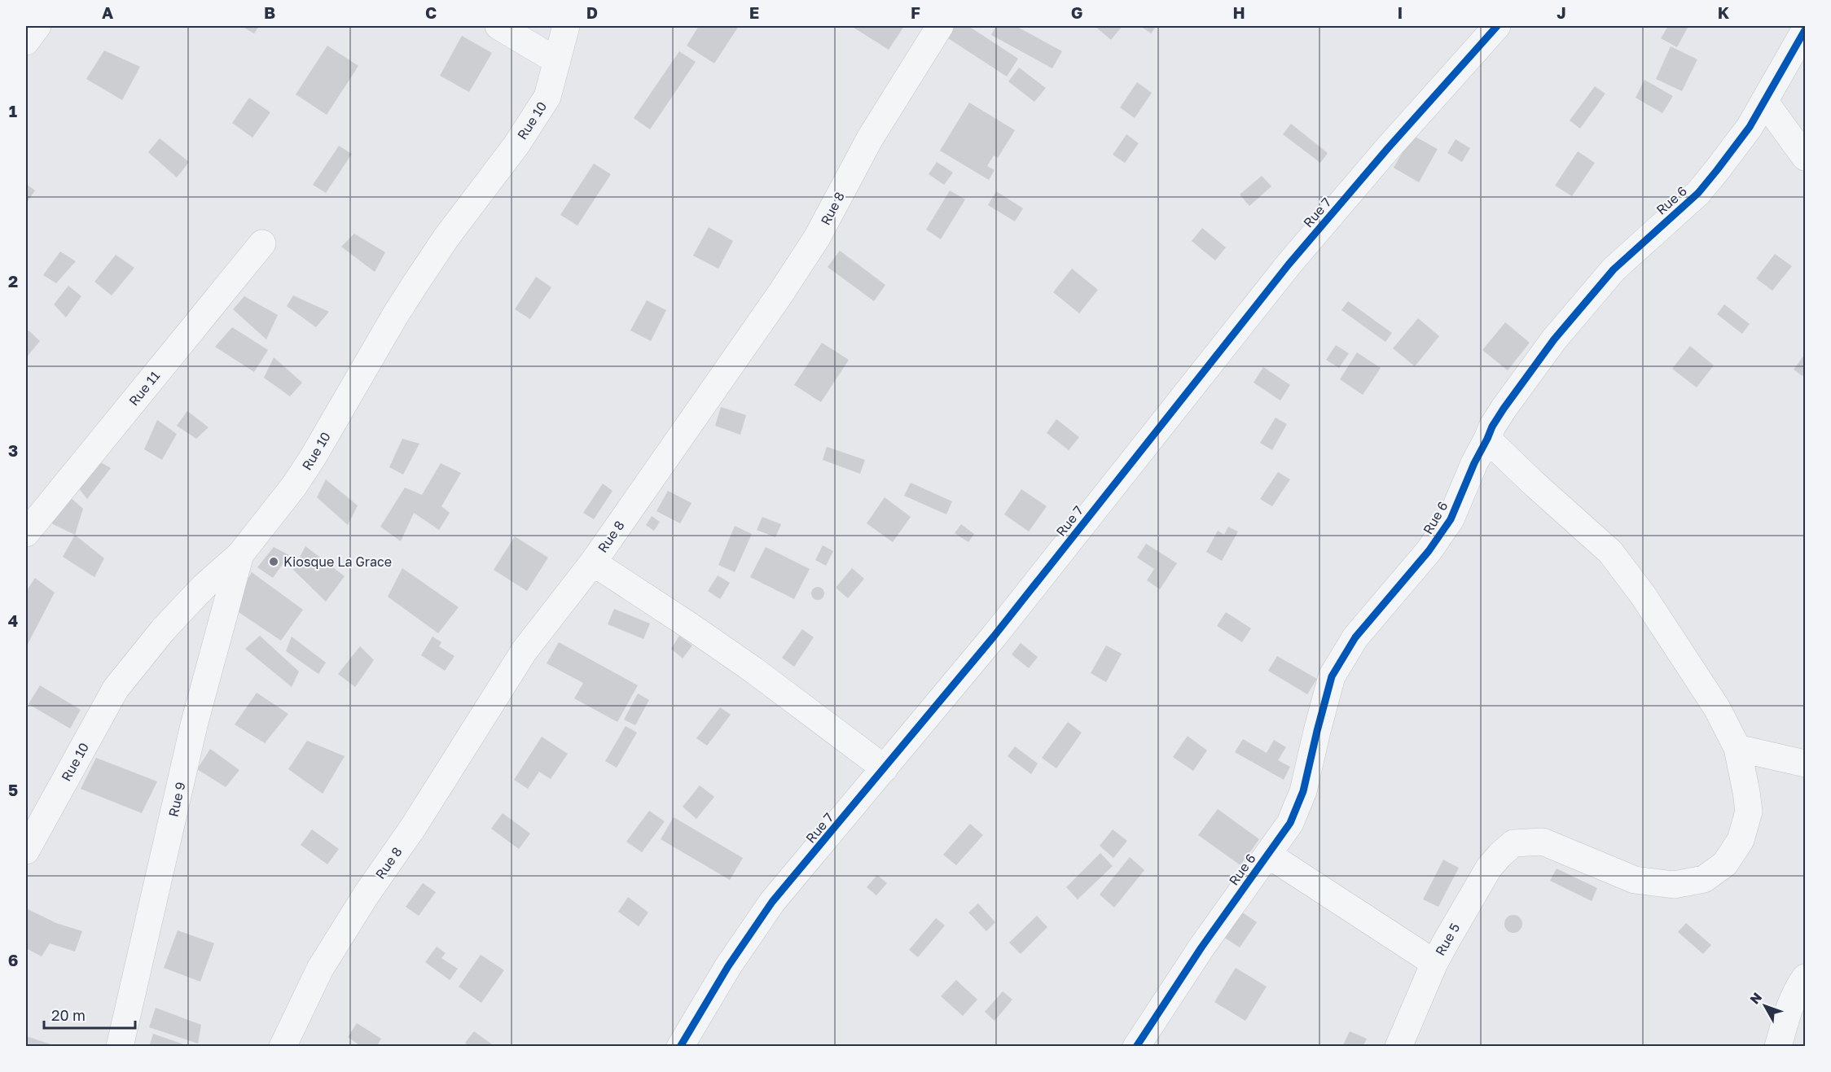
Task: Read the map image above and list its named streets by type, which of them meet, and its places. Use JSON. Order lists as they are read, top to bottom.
{
  "streets": {
    "street": [
      "Rue 10",
      "Rue 6",
      "Rue 8",
      "Rue 7",
      "Rue 11",
      "Rue 9",
      "Rue 5"
    ]
  },
  "crossings": [
    ["Rue 10", "Rue 9"]
  ],
  "places": ["Kiosque La Grace"],
  "scale_bar": "20 m",
  "north": "top left",
  "grid": {
    "columns": [
      "A",
      "B",
      "C",
      "D",
      "E",
      "F",
      "G",
      "H",
      "I",
      "J",
      "K"
    ],
    "rows": [
      "1",
      "2",
      "3",
      "4",
      "5",
      "6"
    ]
  }
}
